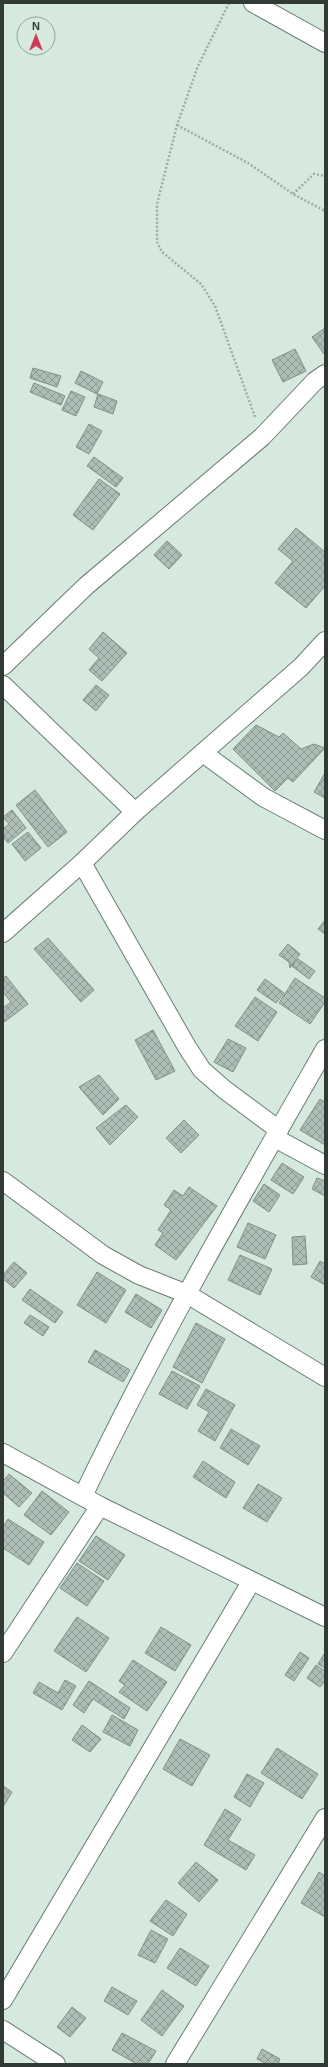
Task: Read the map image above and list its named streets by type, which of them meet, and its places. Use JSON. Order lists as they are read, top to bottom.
{
  "north": "top"
}
